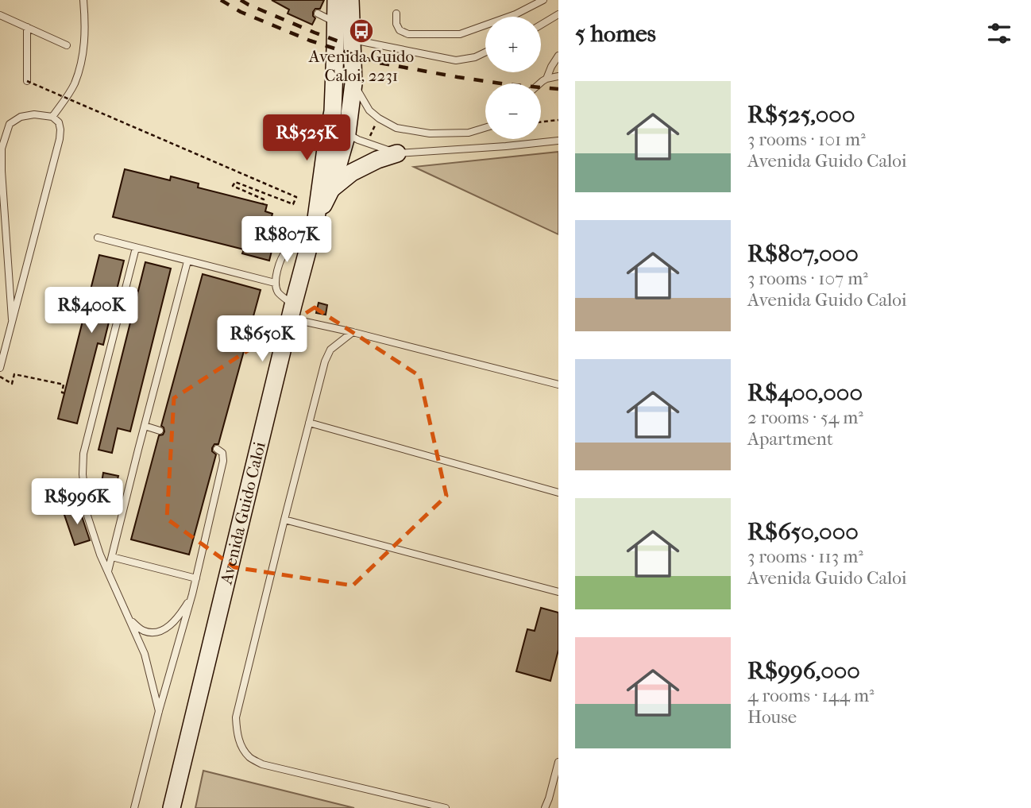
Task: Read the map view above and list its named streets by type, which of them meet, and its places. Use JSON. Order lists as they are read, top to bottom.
{
  "streets": {
    "main road": ["Avenida Guido Caloi"]
  },
  "places": {
    "bus stop": ["Avenida Guido Caloi, 2231"]
  },
  "page": {
    "heading": "5 homes",
    "map_buttons": ["+", "−"],
    "list": [
      {
        "name": "R$525,000",
        "note": "3 rooms · 101 m² · Avenida Guido Caloi"
      },
      {
        "name": "R$807,000",
        "note": "3 rooms · 107 m² · Avenida Guido Caloi"
      },
      {
        "name": "R$400,000",
        "note": "2 rooms · 54 m² · Apartment"
      },
      {
        "name": "R$650,000",
        "note": "3 rooms · 113 m² · Avenida Guido Caloi"
      },
      {
        "name": "R$996,000",
        "note": "4 rooms · 144 m² · House"
      }
    ],
    "price": [
      "R$525K",
      "R$807K",
      "R$400K",
      "R$650K",
      "R$996K"
    ]
  }
}
